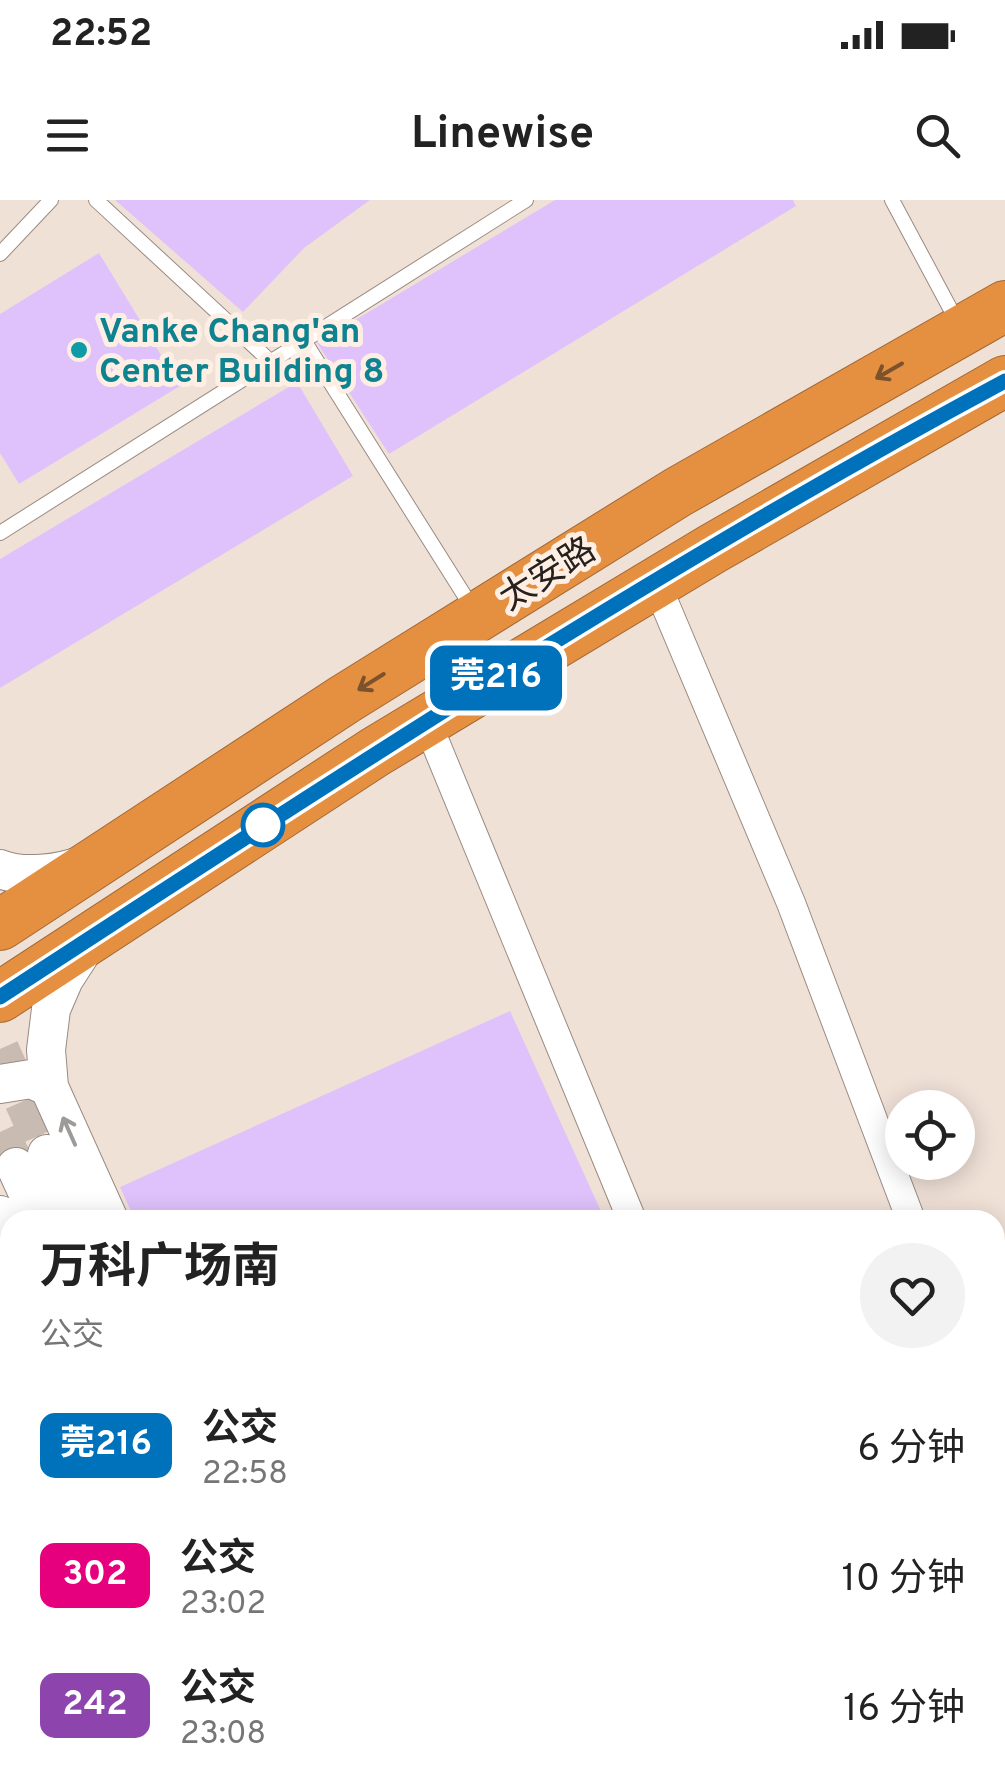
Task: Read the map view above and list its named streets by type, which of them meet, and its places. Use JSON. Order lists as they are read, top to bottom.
{
  "streets": {
    "highway": ["太安路"]
  },
  "places": ["Vanke Chang'an Center Building 8"],
  "lines": ["bus line 莞216"],
  "page": {
    "status": "22:52",
    "header": "Linewise",
    "on_map": "莞216",
    "heading": ["万科广场南", "公交"],
    "list": [
      {
        "mark": "莞216",
        "name": "公交",
        "note": "22:58",
        "value": "6 分钟"
      },
      {
        "mark": "302",
        "name": "公交",
        "note": "23:02",
        "value": "10 分钟"
      },
      {
        "mark": "242",
        "name": "公交",
        "note": "23:08",
        "value": "16 分钟"
      }
    ]
  }
}
